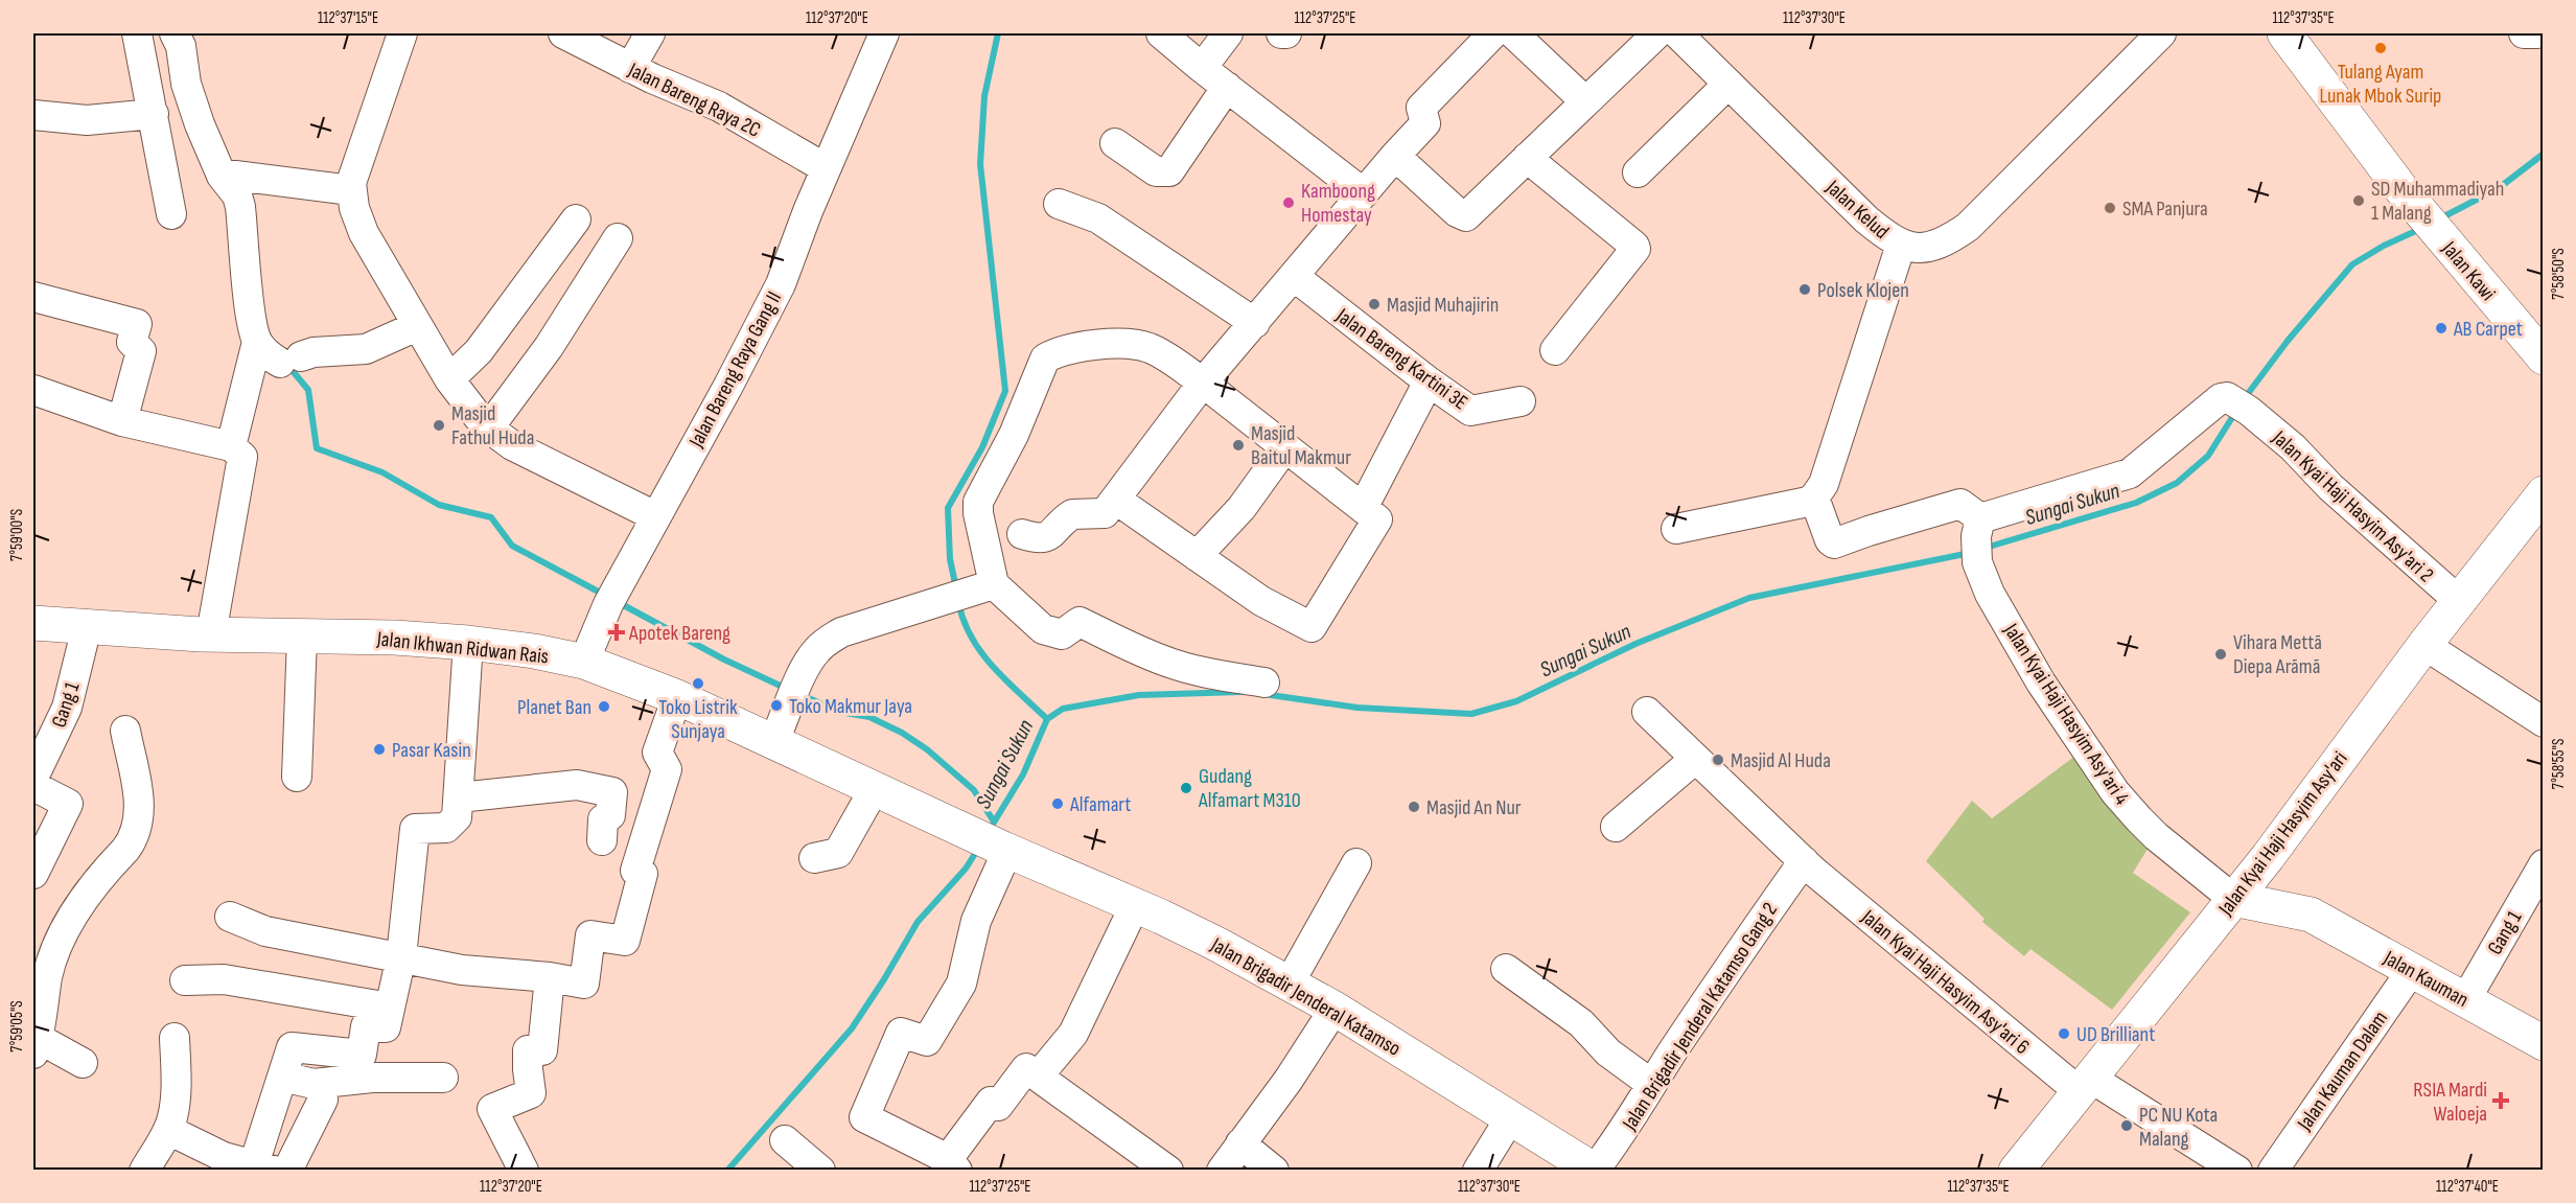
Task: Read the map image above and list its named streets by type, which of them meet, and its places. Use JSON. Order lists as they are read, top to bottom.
{
  "streets": {
    "main road": [
      "Jalan Kawi",
      "Jalan Ikhwan Ridwan Rais",
      "Jalan Kyai Haji Hasyim Asy'ari",
      "Jalan Kauman",
      "Jalan Brigadir Jenderal Katamso"
    ],
    "street": [
      "Jalan Bareng Raya 2C",
      "Jalan Kelud",
      "Jalan Bareng Kartini 3E",
      "Jalan Bareng Raya Gang II",
      "Jalan Kyai Haji Hasyim Asy'ari 2",
      "Gang 1",
      "Jalan Kyai Haji Hasyim Asy'ari 4",
      "Jalan Kyai Haji Hasyim Asy'ari 6",
      "Jalan Brigadir Jenderal Katamso Gang 2",
      "Jalan Kauman Dalam"
    ]
  },
  "crossings": [
    ["Jalan Bareng Raya 2C", "Jalan Bareng Raya Gang II"],
    ["Jalan Bareng Raya Gang II", "Jalan Ikhwan Ridwan Rais"],
    ["Jalan Kyai Haji Hasyim Asy'ari 2", "Jalan Kyai Haji Hasyim Asy'ari 4"],
    ["Jalan Kyai Haji Hasyim Asy'ari 2", "Jalan Kyai Haji Hasyim Asy'ari"],
    ["Jalan Ikhwan Ridwan Rais", "Gang 1"],
    ["Jalan Ikhwan Ridwan Rais", "Jalan Brigadir Jenderal Katamso"],
    ["Gang 1", "Jalan Kauman"],
    ["Jalan Kyai Haji Hasyim Asy'ari 4", "Jalan Kyai Haji Hasyim Asy'ari"],
    ["Jalan Kyai Haji Hasyim Asy'ari 4", "Jalan Kauman"],
    ["Jalan Kyai Haji Hasyim Asy'ari", "Jalan Kauman"],
    ["Jalan Kyai Haji Hasyim Asy'ari", "Jalan Kyai Haji Hasyim Asy'ari 6"],
    ["Jalan Kauman", "Jalan Kauman Dalam"],
    ["Jalan Kyai Haji Hasyim Asy'ari 6", "Jalan Brigadir Jenderal Katamso Gang 2"],
    ["Jalan Brigadir Jenderal Katamso", "Jalan Brigadir Jenderal Katamso Gang 2"]
  ],
  "water": ["Sungai Sukun"],
  "places": {
    "other": [
      "Tulang Ayam Lunak Mbok Surip",
      "SD Muhammadiyah 1 Malang",
      "Kamboong Homestay",
      "SMA Panjura",
      "Polsek Klojen",
      "Masjid Muhajirin",
      "AB Carpet",
      "Masjid Fathul Huda",
      "Masjid Baitul Makmur",
      "Vihara Mettã Diepa Arãmã",
      "Toko Listrik Sunjaya",
      "Toko Makmur Jaya",
      "Planet Ban",
      "Pasar Kasin",
      "Masjid Al Huda",
      "Gudang Alfamart M310",
      "Alfamart",
      "Masjid An Nur",
      "UD Brilliant",
      "PC NU Kota Malang"
    ],
    "health": ["Apotek Bareng", "RSIA Mardi Waloeja"]
  },
  "coordinates": [
    "112°37'15\"E",
    "112°37'20\"E",
    "112°37'25\"E",
    "112°37'30\"E",
    "112°37'35\"E",
    "7°58'50\"S",
    "7°59'00\"S",
    "7°58'55\"S",
    "7°59'05\"S",
    "112°37'40\"E"
  ]
}
